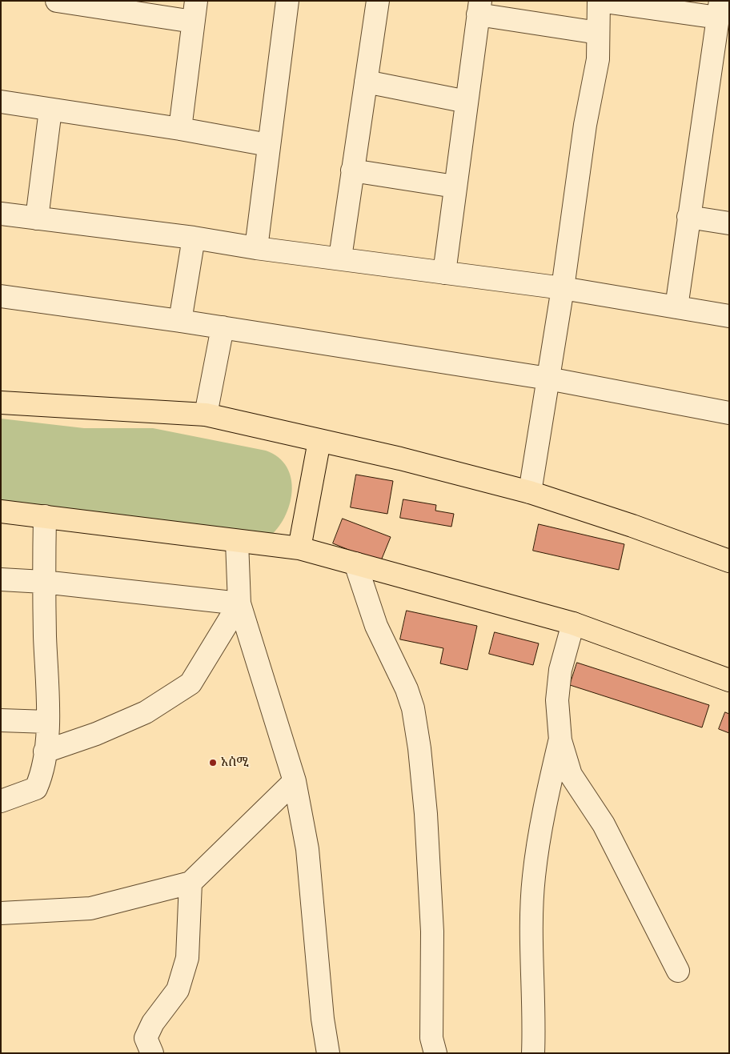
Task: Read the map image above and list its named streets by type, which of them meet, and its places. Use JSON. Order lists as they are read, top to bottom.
{
  "places": ["አስሚ"]
}
